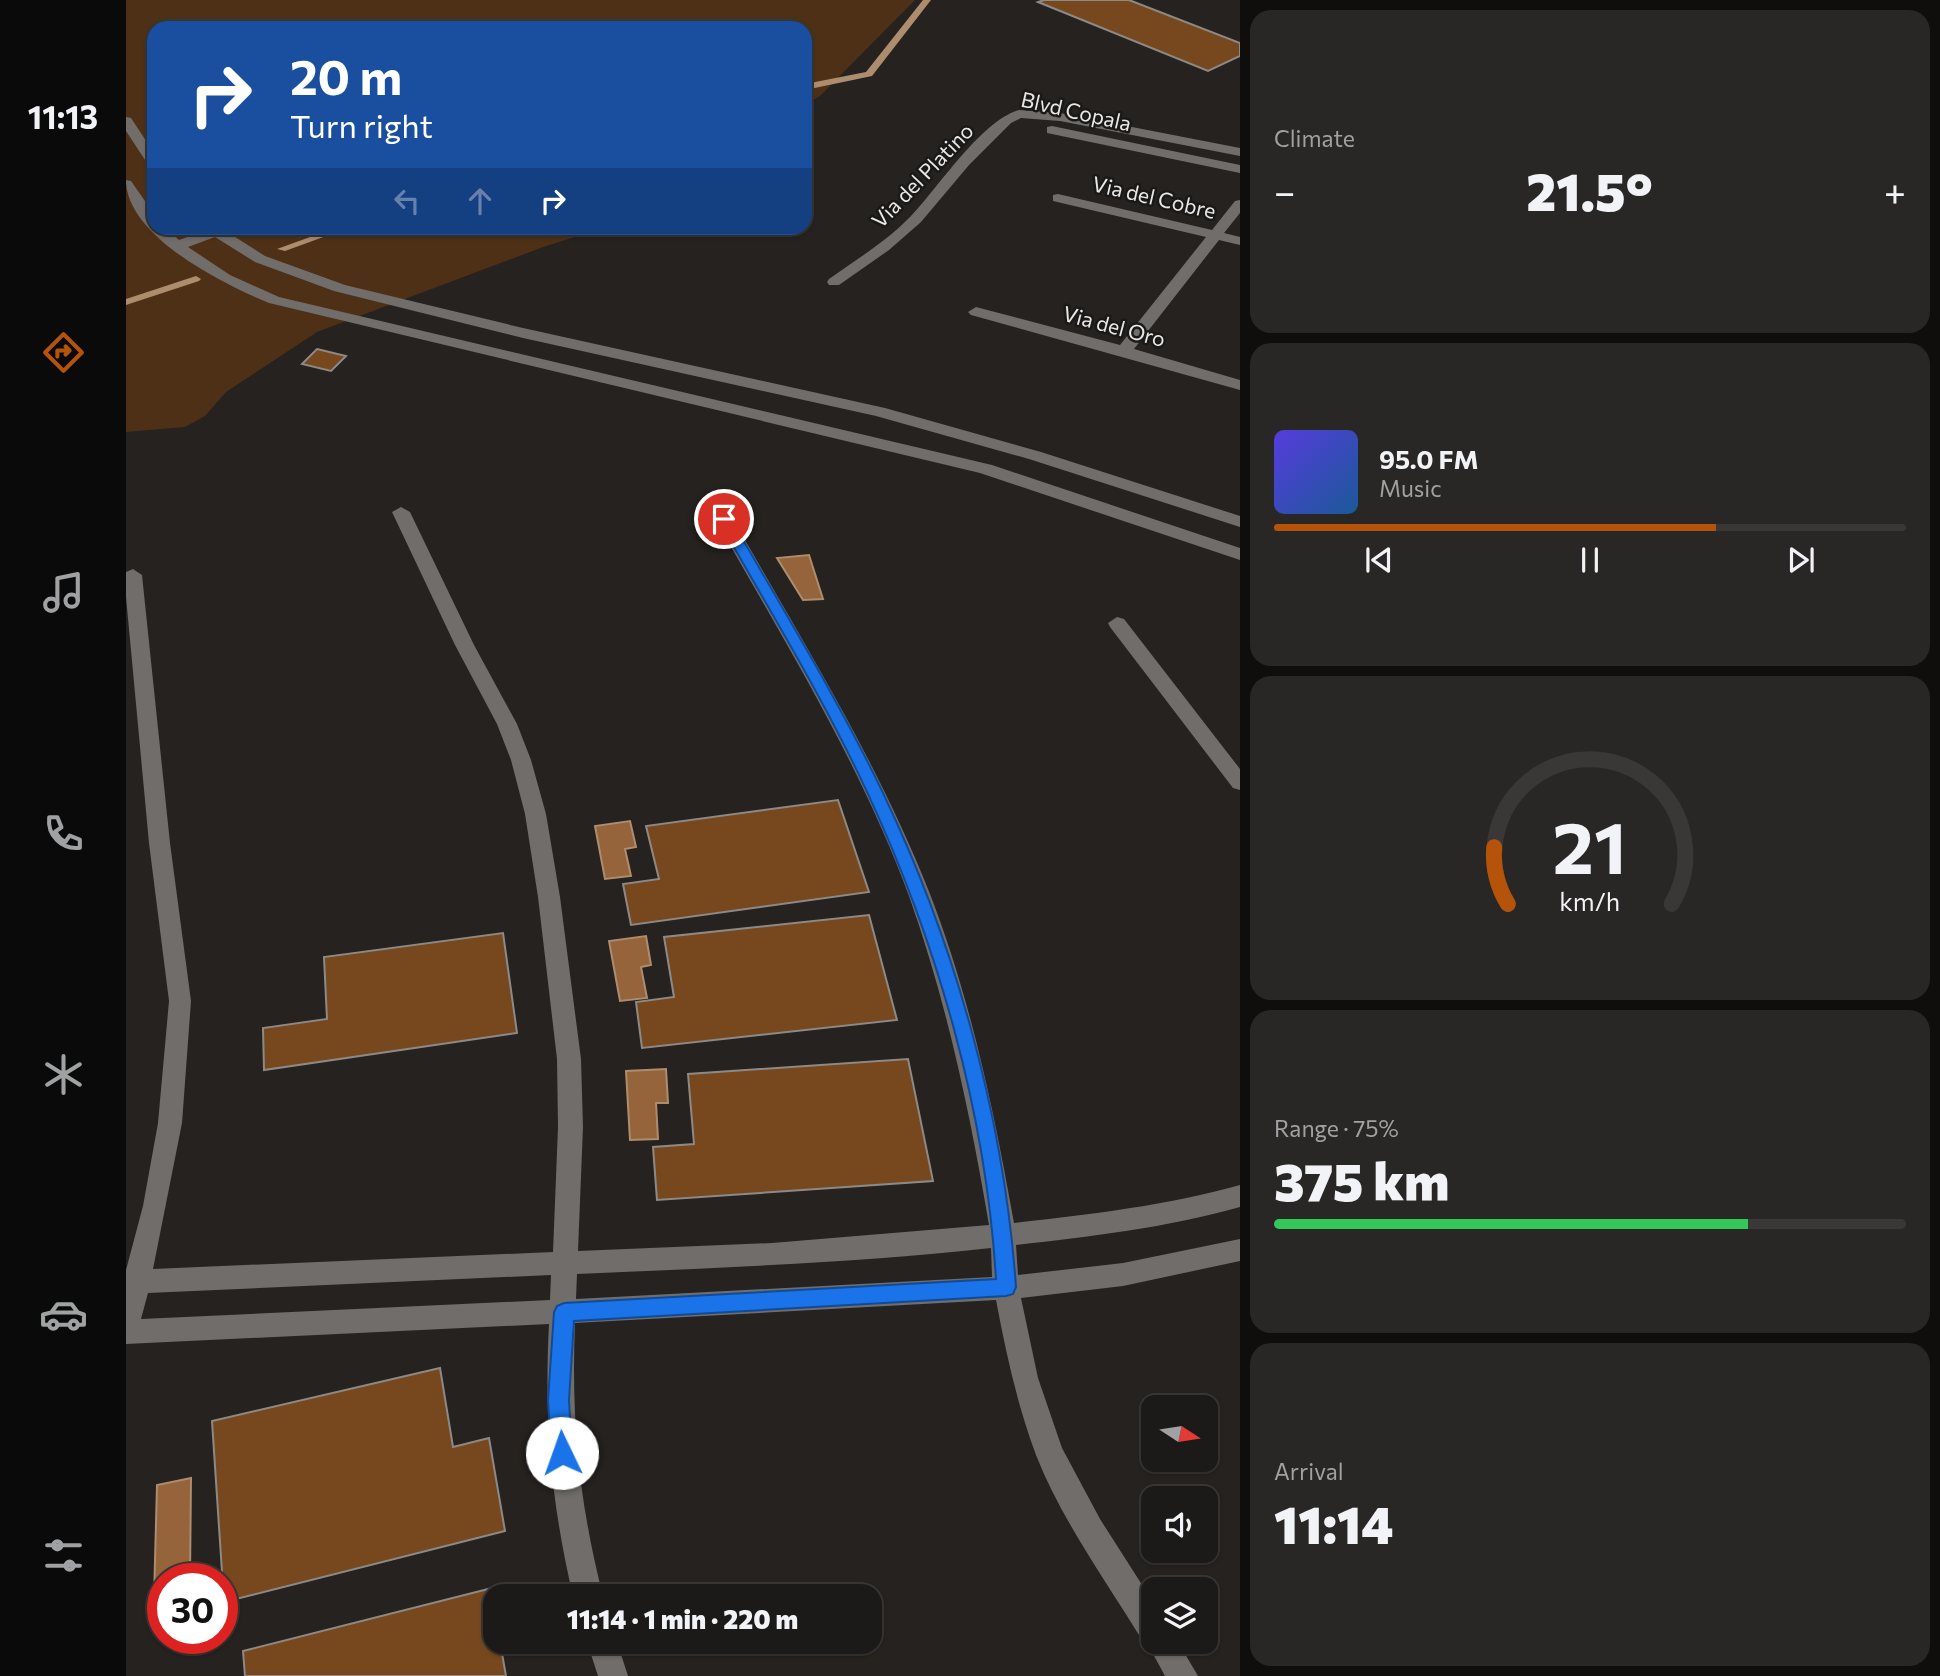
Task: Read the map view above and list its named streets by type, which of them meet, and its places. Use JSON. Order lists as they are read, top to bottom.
{
  "streets": {
    "street": [
      "Blvd Copala",
      "Via del Platino",
      "Via del Cobre",
      "Via del Oro"
    ]
  },
  "crossings": [
    ["Blvd Copala", "Via del Platino"]
  ],
  "north": "right",
  "page": {
    "tabs": "11:13",
    "tile": [
      "Climate",
      ["Range · 75%", "375 km"],
      ["Arrival", "11:14"]
    ],
    "turn": ["20 m", "Turn right"],
    "heat": ["−", "21.5°", "+"],
    "song": ["95.0 FM", "Music"],
    "limit": "30",
    "trip": "11:14 · 1 min · 220 m",
    "gauge": ["21", "km/h"]
  }
}
